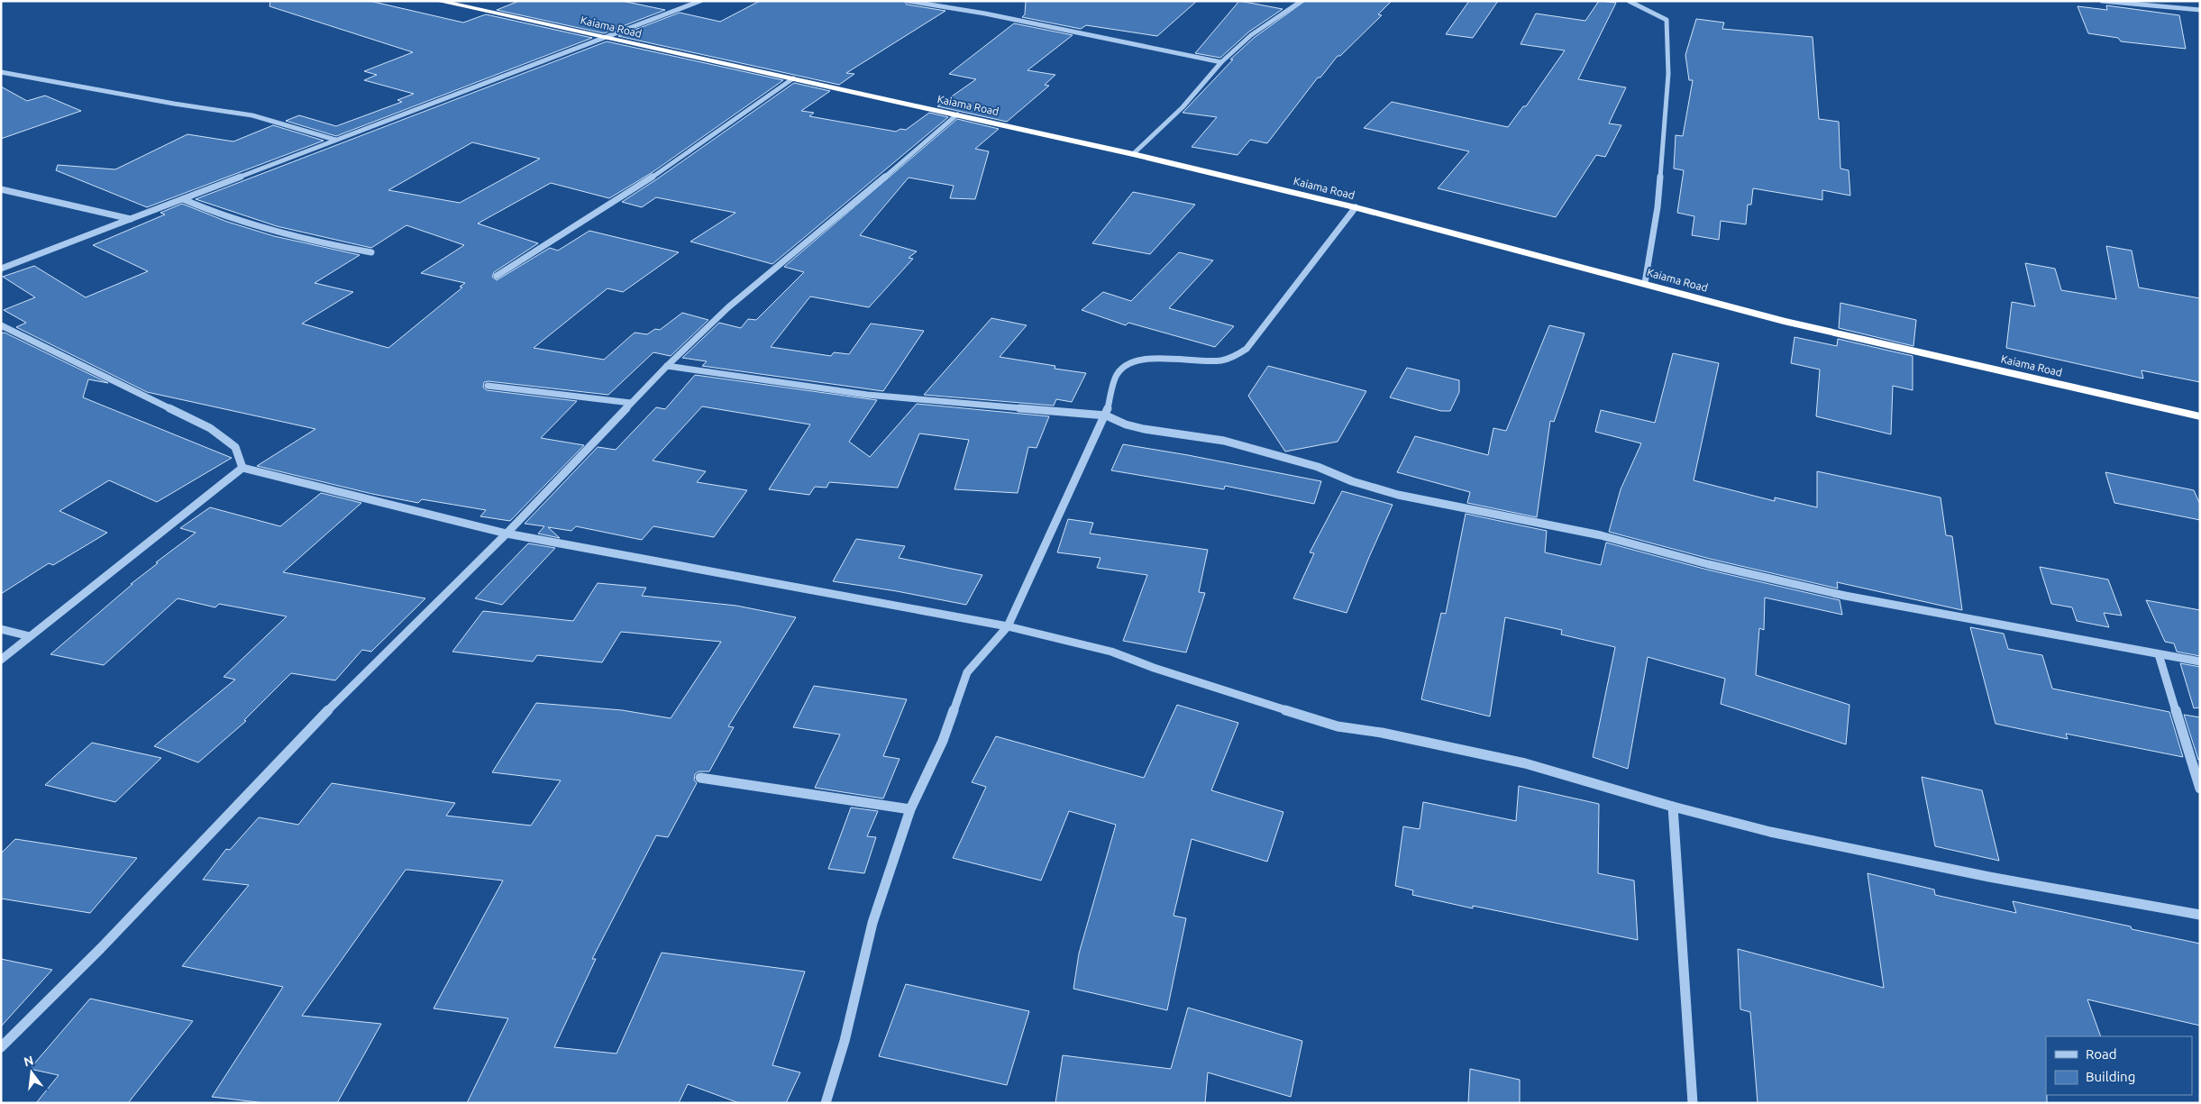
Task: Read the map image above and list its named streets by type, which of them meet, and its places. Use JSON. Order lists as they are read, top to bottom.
{
  "streets": {
    "highway": ["Kaiama Road"]
  },
  "legend": ["Road", "Building"],
  "north": "top"
}
